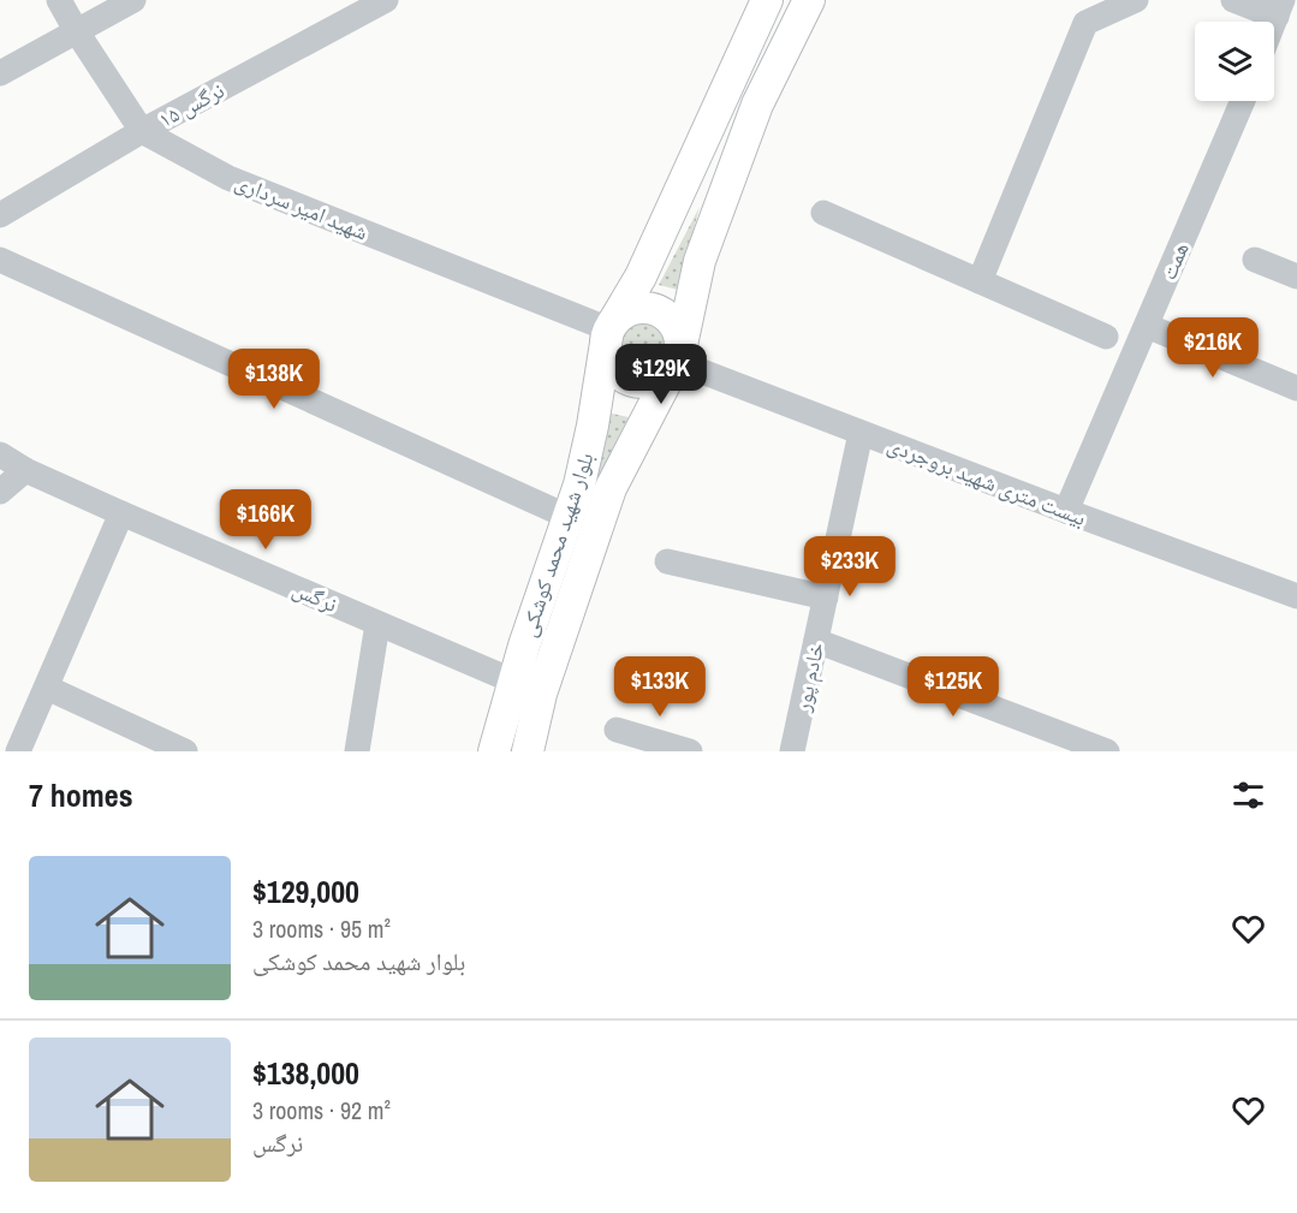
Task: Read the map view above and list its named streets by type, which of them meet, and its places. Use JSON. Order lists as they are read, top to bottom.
{
  "streets": {
    "main road": ["بلوار شهید محمد کوشکی"],
    "street": [
      "نرگس ۱۵",
      "شهید امیر سرداری",
      "همت",
      "بیست متری شهید بروجردی",
      "نرگس",
      "خادم پور"
    ]
  },
  "crossings": [
    ["نرگس ۱۵", "شهید امیر سرداری"],
    ["شهید امیر سرداری", "بیست متری شهید بروجردی"],
    ["شهید امیر سرداری", "بلوار شهید محمد کوشکی"],
    ["همت", "بیست متری شهید بروجردی"],
    ["بیست متری شهید بروجردی", "بلوار شهید محمد کوشکی"],
    ["بیست متری شهید بروجردی", "خادم پور"],
    ["بلوار شهید محمد کوشکی", "نرگس"]
  ],
  "page": {
    "price": [
      "$216K",
      "$129K",
      "$138K",
      "$166K",
      "$233K",
      "$133K",
      "$125K"
    ],
    "heading": "7 homes",
    "list": [
      {
        "name": "$129,000",
        "note": "3 rooms · 95 m² · بلوار شهید محمد کوشکی"
      },
      {
        "name": "$138,000",
        "note": "3 rooms · 92 m² · نرگس"
      }
    ]
  }
}
